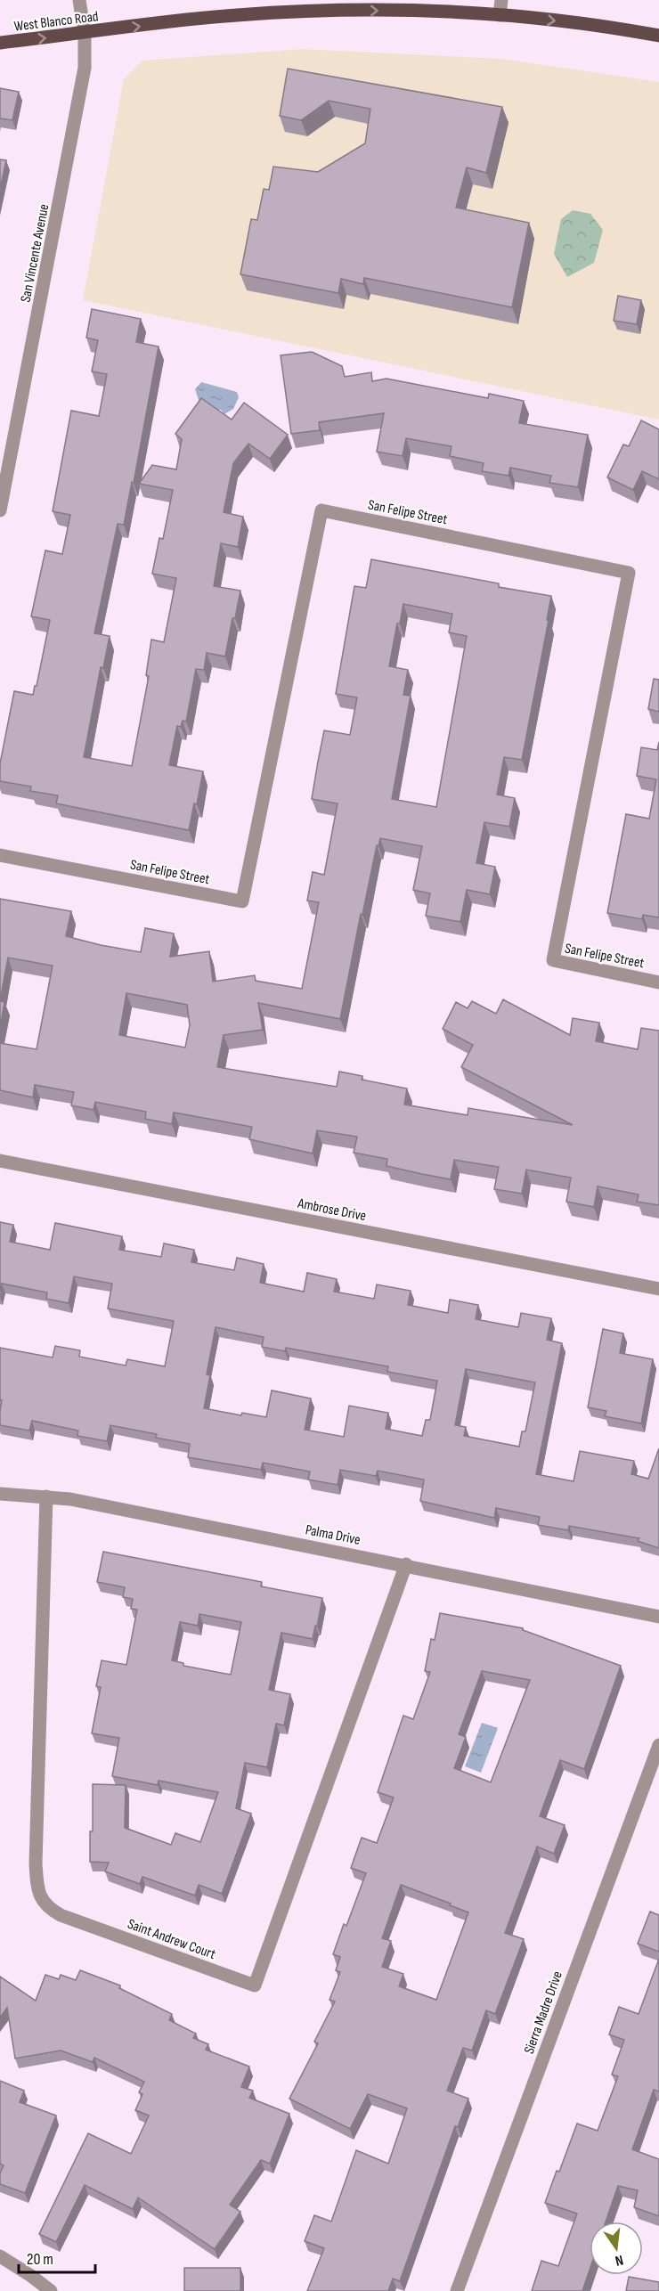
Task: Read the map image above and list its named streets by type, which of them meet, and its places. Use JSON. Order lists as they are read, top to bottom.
{
  "streets": {
    "main road": ["West Blanco Road"],
    "street": [
      "San Vincente Avenue",
      "San Felipe Street",
      "Ambrose Drive",
      "Palma Drive",
      "Saint Andrew Court",
      "Sierra Madre Drive"
    ]
  },
  "crossings": [
    ["West Blanco Road", "San Vincente Avenue"],
    ["Palma Drive", "Saint Andrew Court"]
  ],
  "one_way": ["West Blanco Road"],
  "scale_bar": "20 m",
  "north": "bottom"
}
